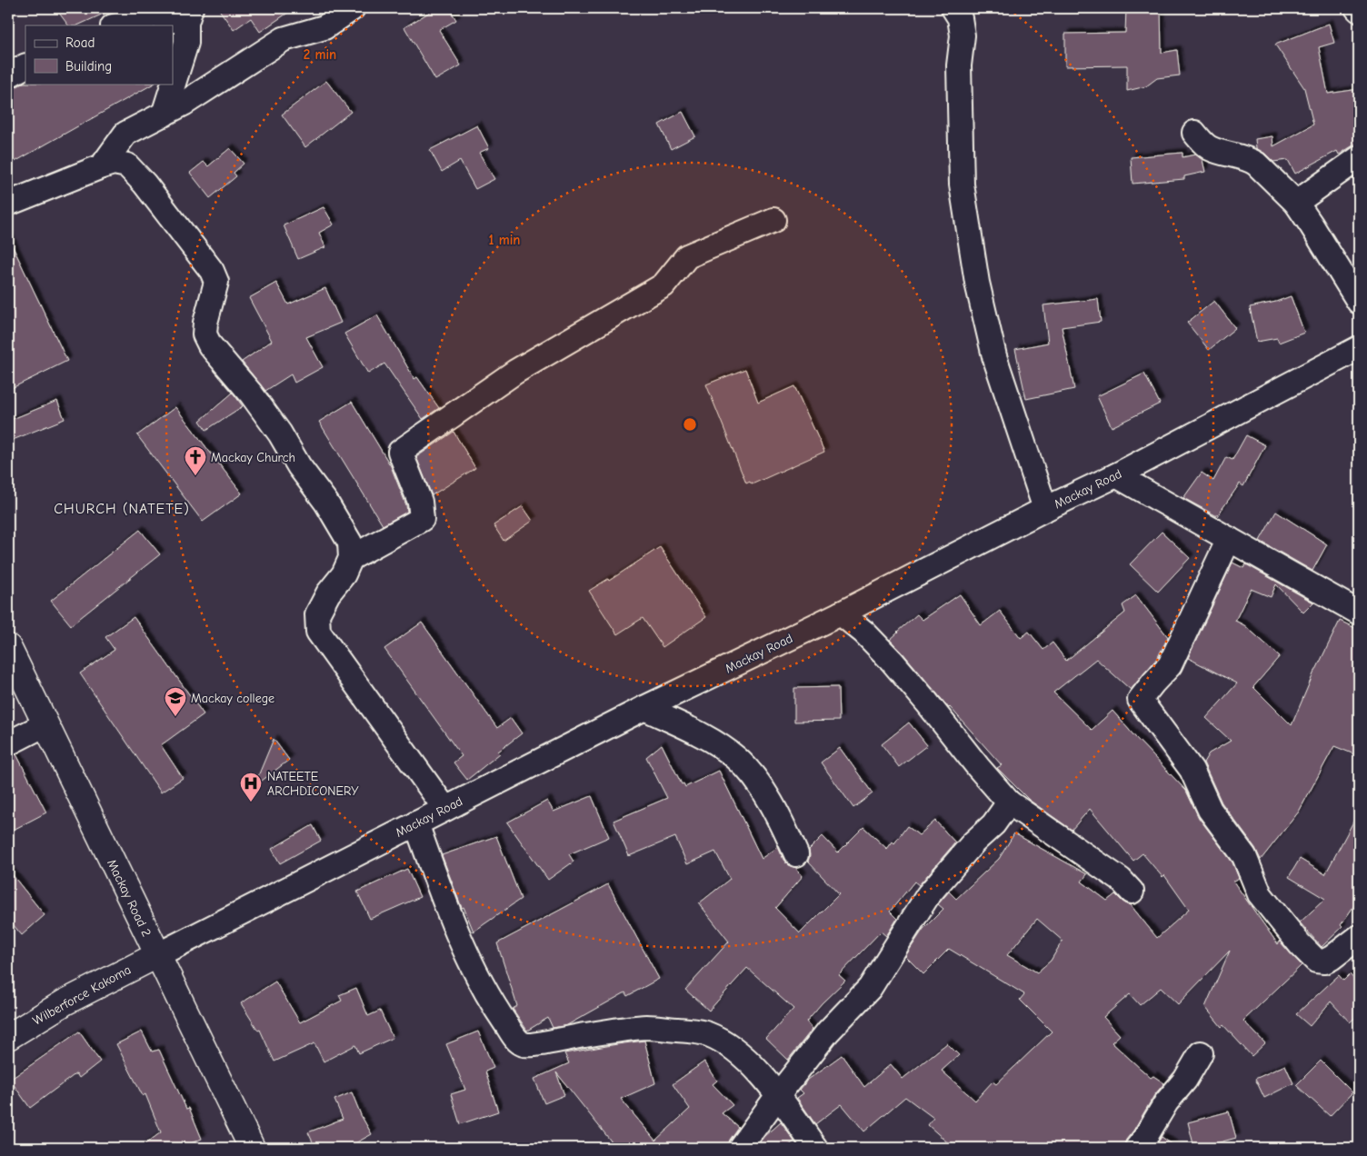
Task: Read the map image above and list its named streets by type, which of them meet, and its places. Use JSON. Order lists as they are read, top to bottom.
{
  "streets": {
    "street": ["Mackay Road", "Mackay Road 2", "Wilberforce Kakoma"]
  },
  "crossings": [
    ["Mackay Road", "Mackay Road 2"],
    ["Mackay Road", "Wilberforce Kakoma"],
    ["Mackay Road 2", "Wilberforce Kakoma"]
  ],
  "districts": ["CHURCH (NATETE)"],
  "places": {
    "church": ["Mackay Church"],
    "school or university": ["Mackay college"],
    "hospital": ["NATEETE ARCHDICONERY"]
  },
  "legend": ["Road", "Building"],
  "rings": ["2 min", "1 min"]
}
